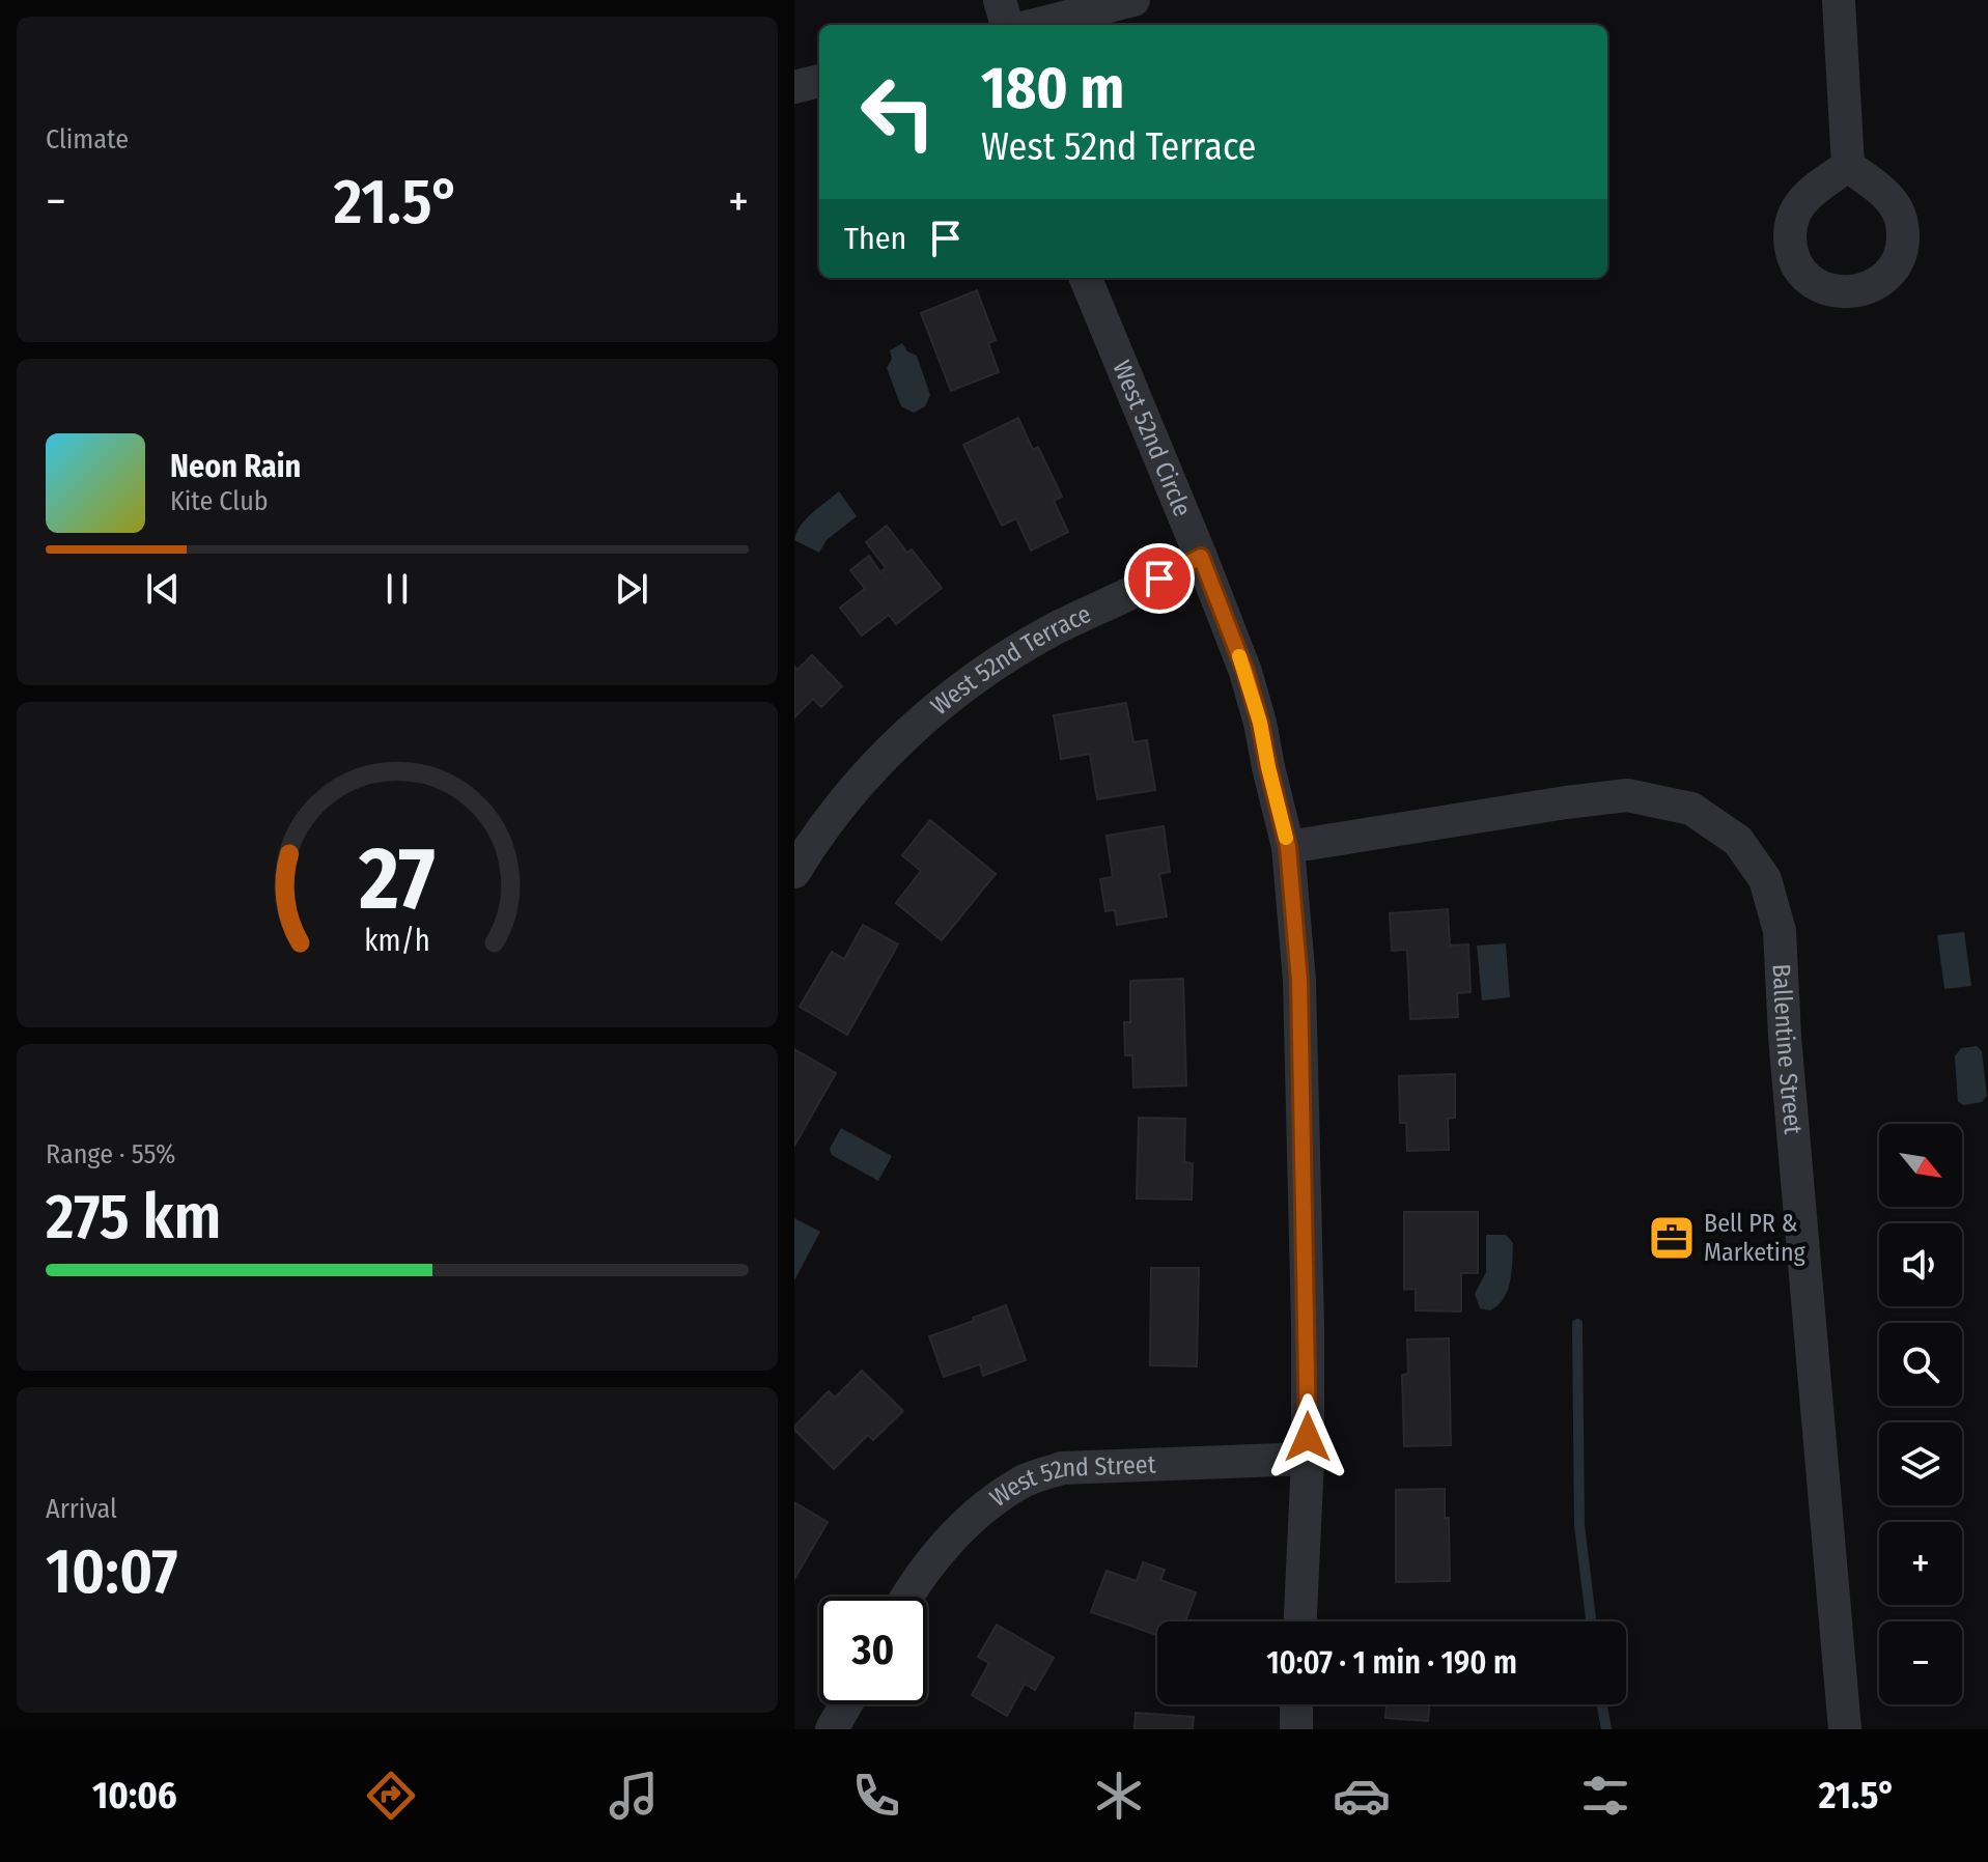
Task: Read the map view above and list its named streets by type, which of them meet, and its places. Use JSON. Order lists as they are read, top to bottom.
{
  "streets": {
    "street": [
      "West 52nd Circle",
      "West 52nd Terrace",
      "Ballentine Street",
      "West 52nd Street"
    ]
  },
  "crossings": [
    ["West 52nd Circle", "West 52nd Terrace"],
    ["West 52nd Circle", "Ballentine Street"],
    ["West 52nd Circle", "West 52nd Street"]
  ],
  "places": {
    "office": ["Bell PR & Marketing"]
  },
  "north": "bottom right",
  "page": {
    "tile": [
      "Climate",
      ["Range · 55%", "275 km"],
      ["Arrival", "10:07"]
    ],
    "turn": ["180 m", "West 52nd Terrace"],
    "heat": ["−", "21.5°", "+"],
    "then": "Then",
    "song": ["Neon Rain", "Kite Club"],
    "map_buttons": ["+", "−"],
    "limit": "30",
    "trip": "10:07 · 1 min · 190 m",
    "tabs": ["10:06", "21.5°"],
    "gauge": ["27", "km/h"]
  }
}
